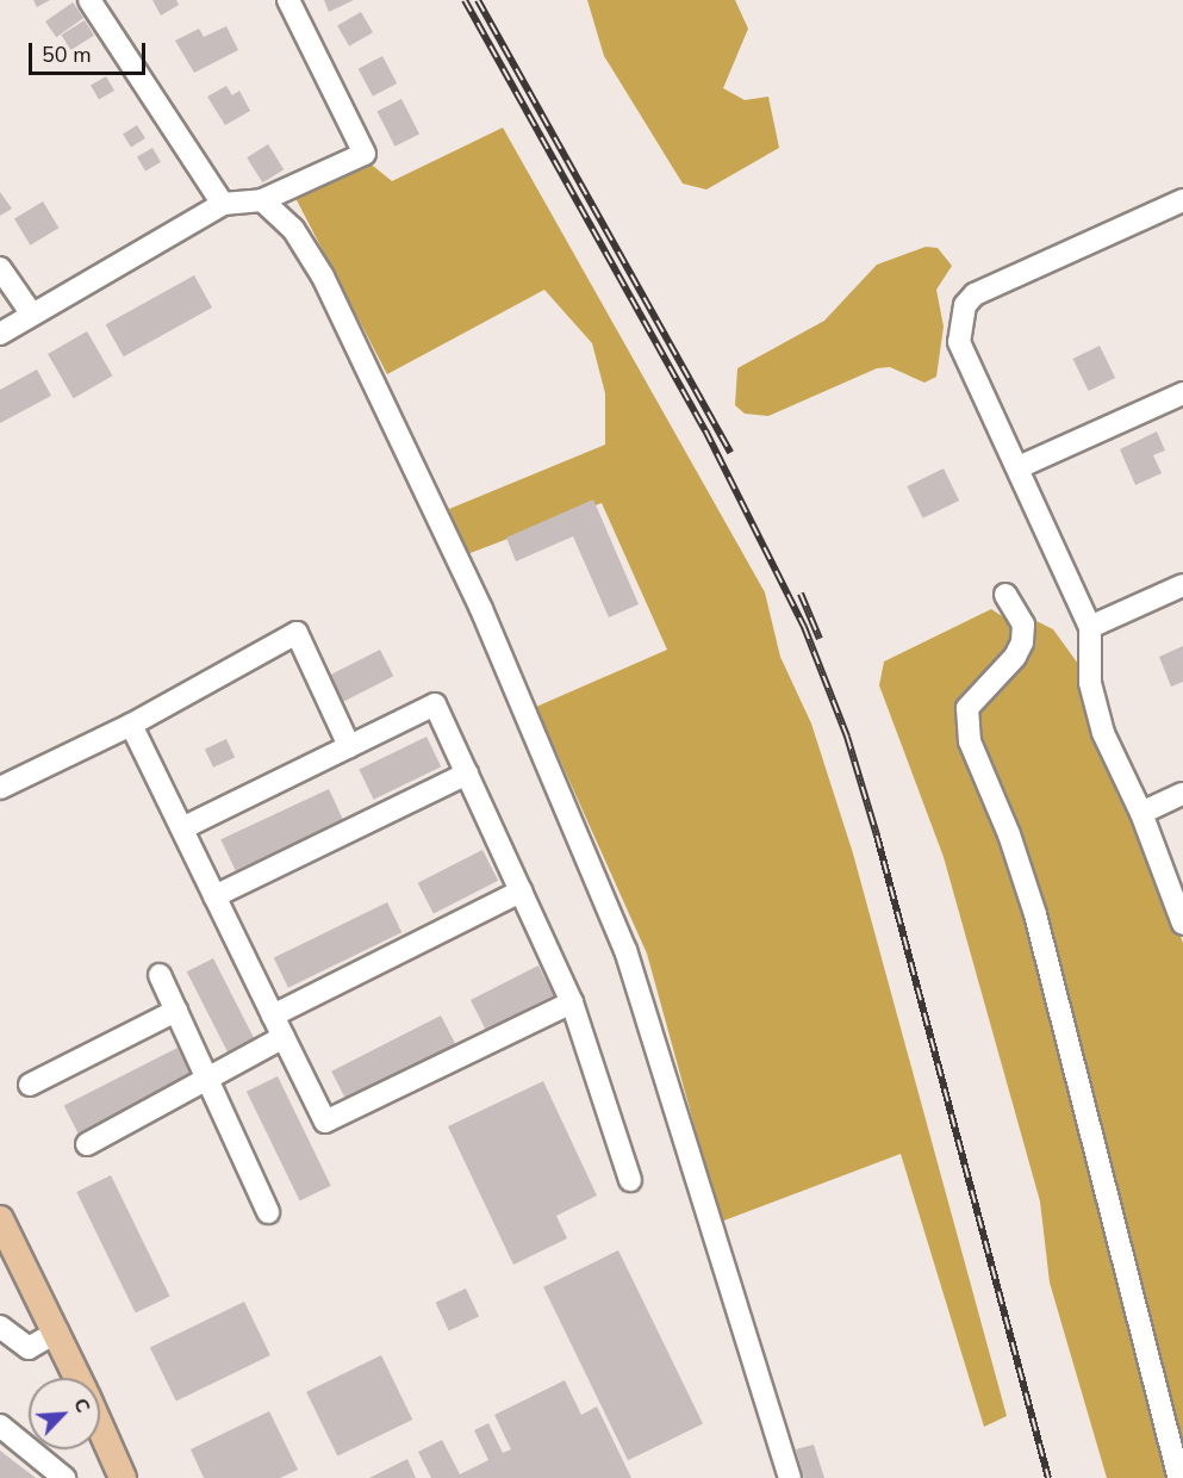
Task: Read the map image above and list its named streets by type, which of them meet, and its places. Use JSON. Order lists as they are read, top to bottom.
{
  "scale_bar": "50 m",
  "north": "top right"
}
